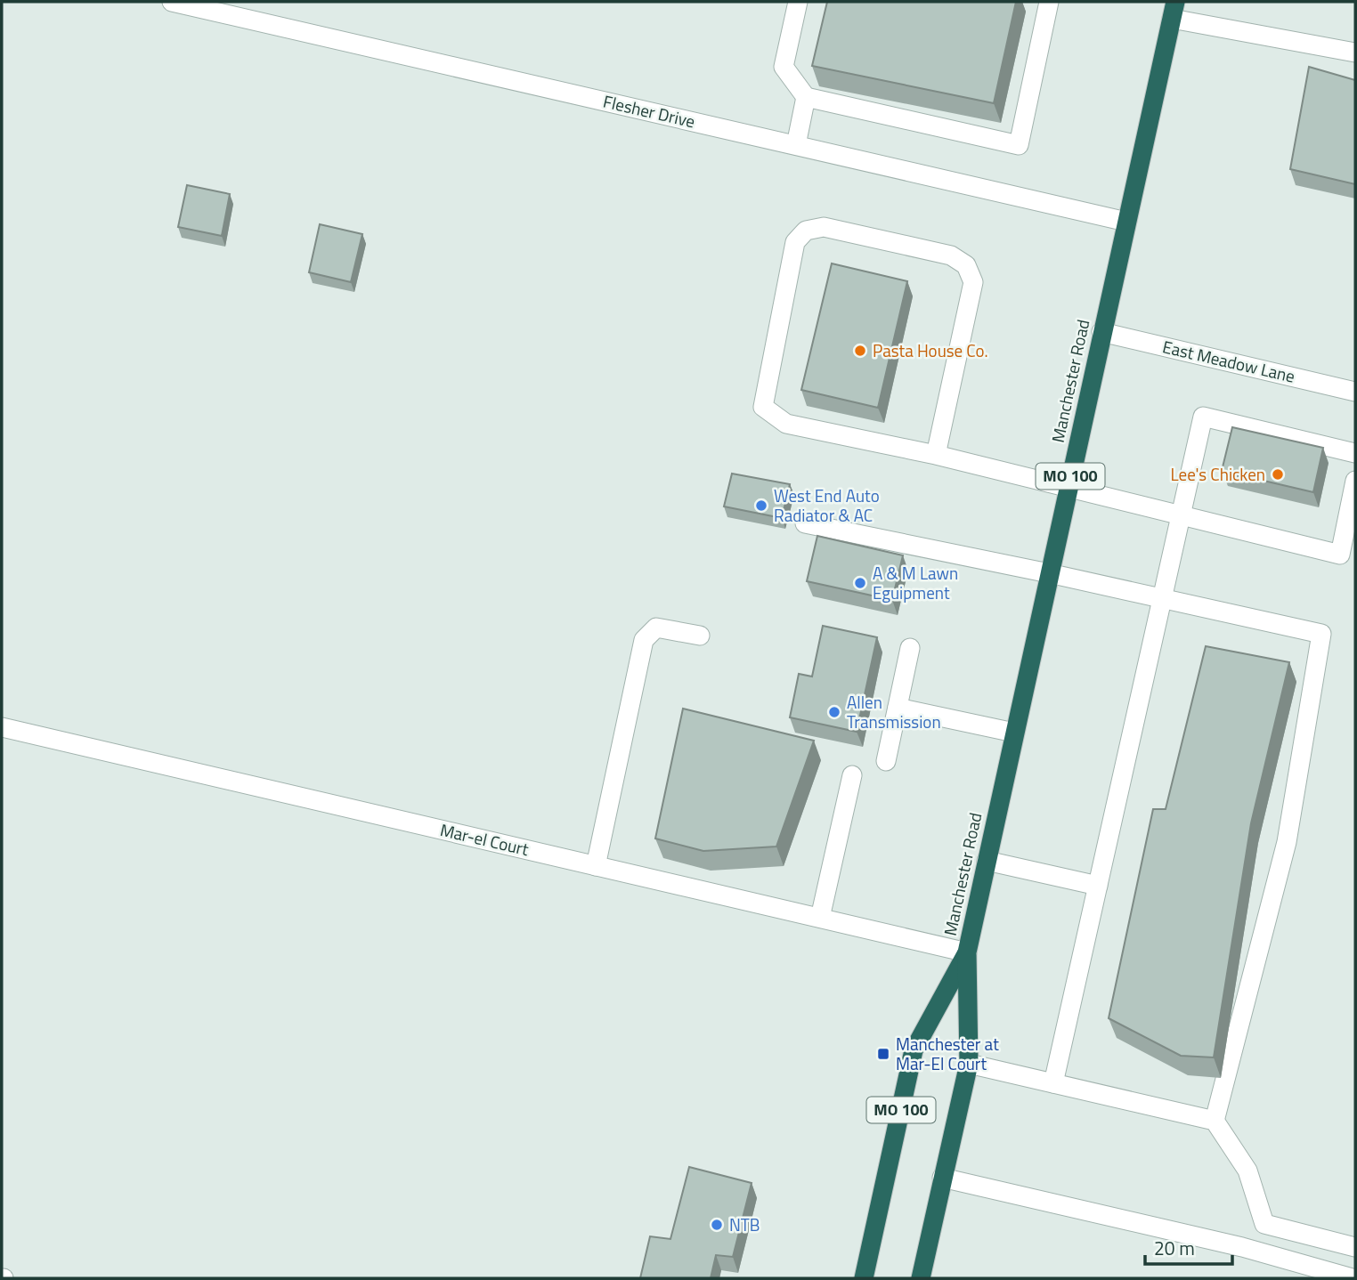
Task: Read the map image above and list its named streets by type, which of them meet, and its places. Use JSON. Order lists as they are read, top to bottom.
{
  "streets": {
    "highway": ["Manchester Road", "MO 100"],
    "street": ["Flesher Drive", "East Meadow Lane", "Mar-el Court"]
  },
  "crossings": [
    ["Flesher Drive", "Manchester Road"],
    ["East Meadow Lane", "Manchester Road"],
    ["Manchester Road", "Mar-el Court"]
  ],
  "places": {
    "other": [
      "Pasta House Co.",
      "Lee's Chicken",
      "West End Auto Radiator & AC",
      "A & M Lawn Eguipment",
      "Allen Transmission",
      "NTB"
    ],
    "transit": ["Manchester at Mar-El Court"]
  },
  "scale_bar": "20 m"
}
